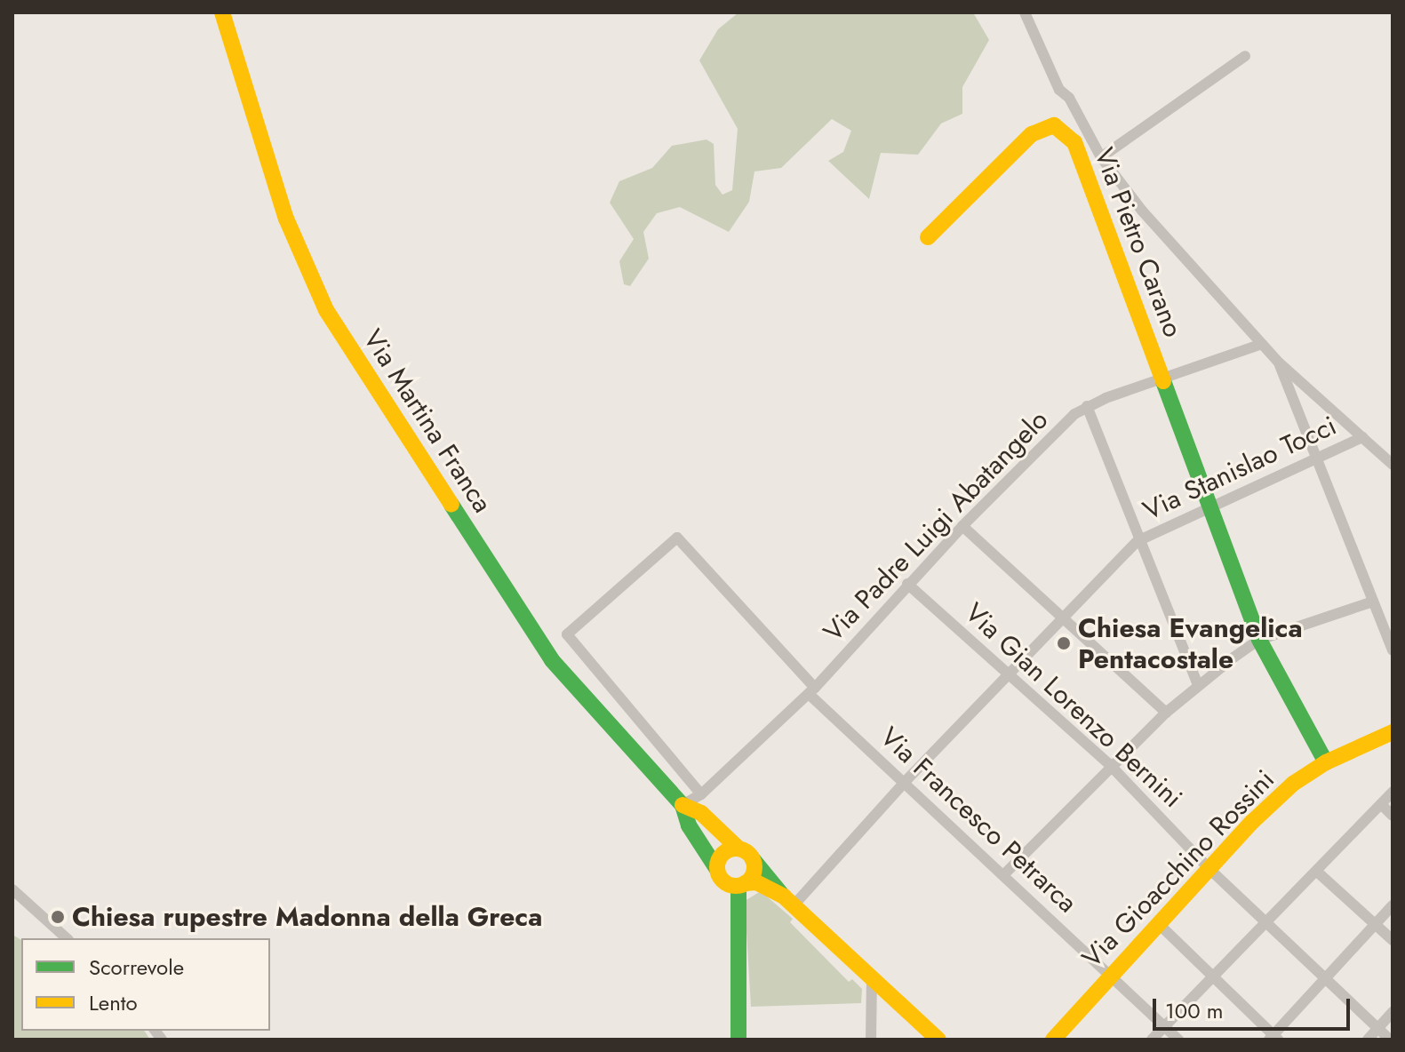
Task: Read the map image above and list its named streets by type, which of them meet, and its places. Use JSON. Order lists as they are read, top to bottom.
{
  "streets": {
    "street": [
      "Via Pietro Carano",
      "Via Martina Franca",
      "Via Stanislao Tocci",
      "Via Padre Luigi Abatangelo",
      "Via Gian Lorenzo Bernini",
      "Via Francesco Petrarca",
      "Via Gioacchino Rossini"
    ]
  },
  "crossings": [
    ["Via Pietro Carano", "Via Stanislao Tocci"],
    ["Via Pietro Carano", "Via Padre Luigi Abatangelo"],
    ["Via Pietro Carano", "Via Gioacchino Rossini"],
    ["Via Martina Franca", "Via Padre Luigi Abatangelo"],
    ["Via Stanislao Tocci", "Via Gian Lorenzo Bernini"],
    ["Via Stanislao Tocci", "Via Francesco Petrarca"],
    ["Via Padre Luigi Abatangelo", "Via Gian Lorenzo Bernini"],
    ["Via Padre Luigi Abatangelo", "Via Francesco Petrarca"],
    ["Via Gian Lorenzo Bernini", "Via Gioacchino Rossini"],
    ["Via Francesco Petrarca", "Via Gioacchino Rossini"]
  ],
  "places": ["Chiesa Evangelica Pentacostale", "Chiesa rupestre Madonna della Greca"],
  "legend": ["Scorrevole", "Lento"],
  "scale_bar": "100 m"
}
